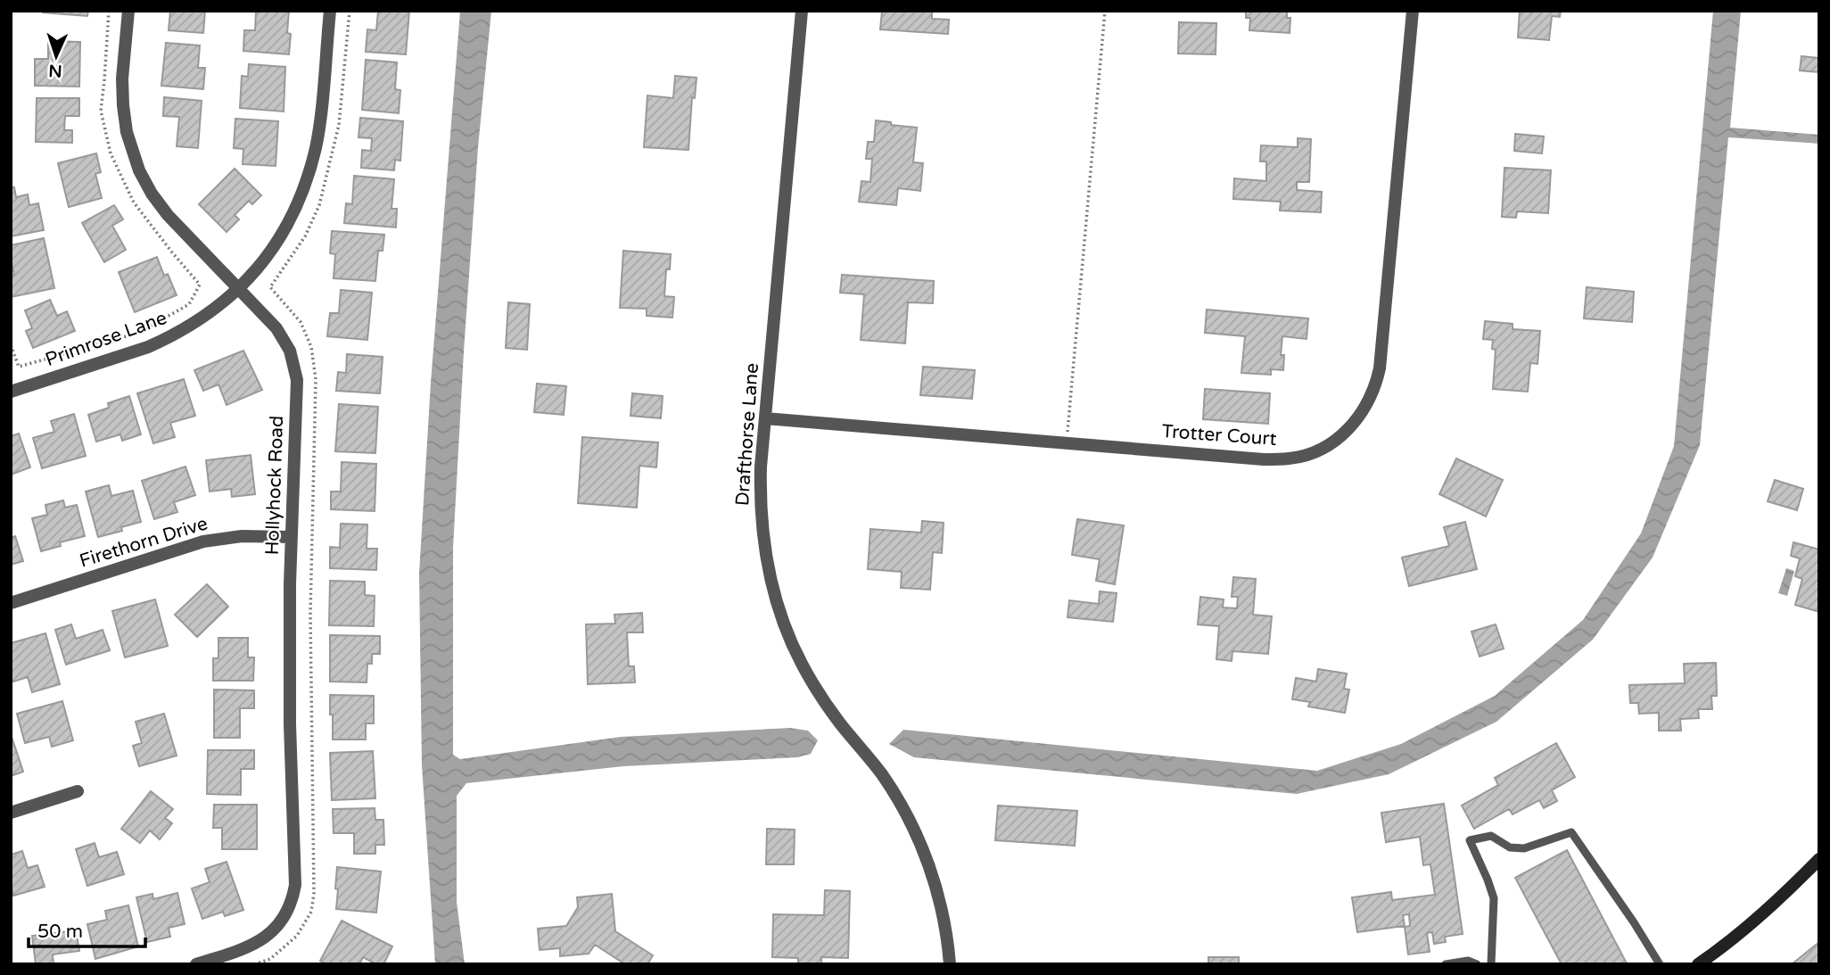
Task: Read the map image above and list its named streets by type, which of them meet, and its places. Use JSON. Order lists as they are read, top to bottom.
{
  "streets": {
    "street": [
      "Primrose Lane",
      "Drafthorse Lane",
      "Trotter Court",
      "Hollyhock Road",
      "Firethorn Drive"
    ]
  },
  "crossings": [
    ["Primrose Lane", "Hollyhock Road"],
    ["Drafthorse Lane", "Trotter Court"],
    ["Hollyhock Road", "Firethorn Drive"]
  ],
  "scale_bar": "50 m",
  "north": "bottom"
}
